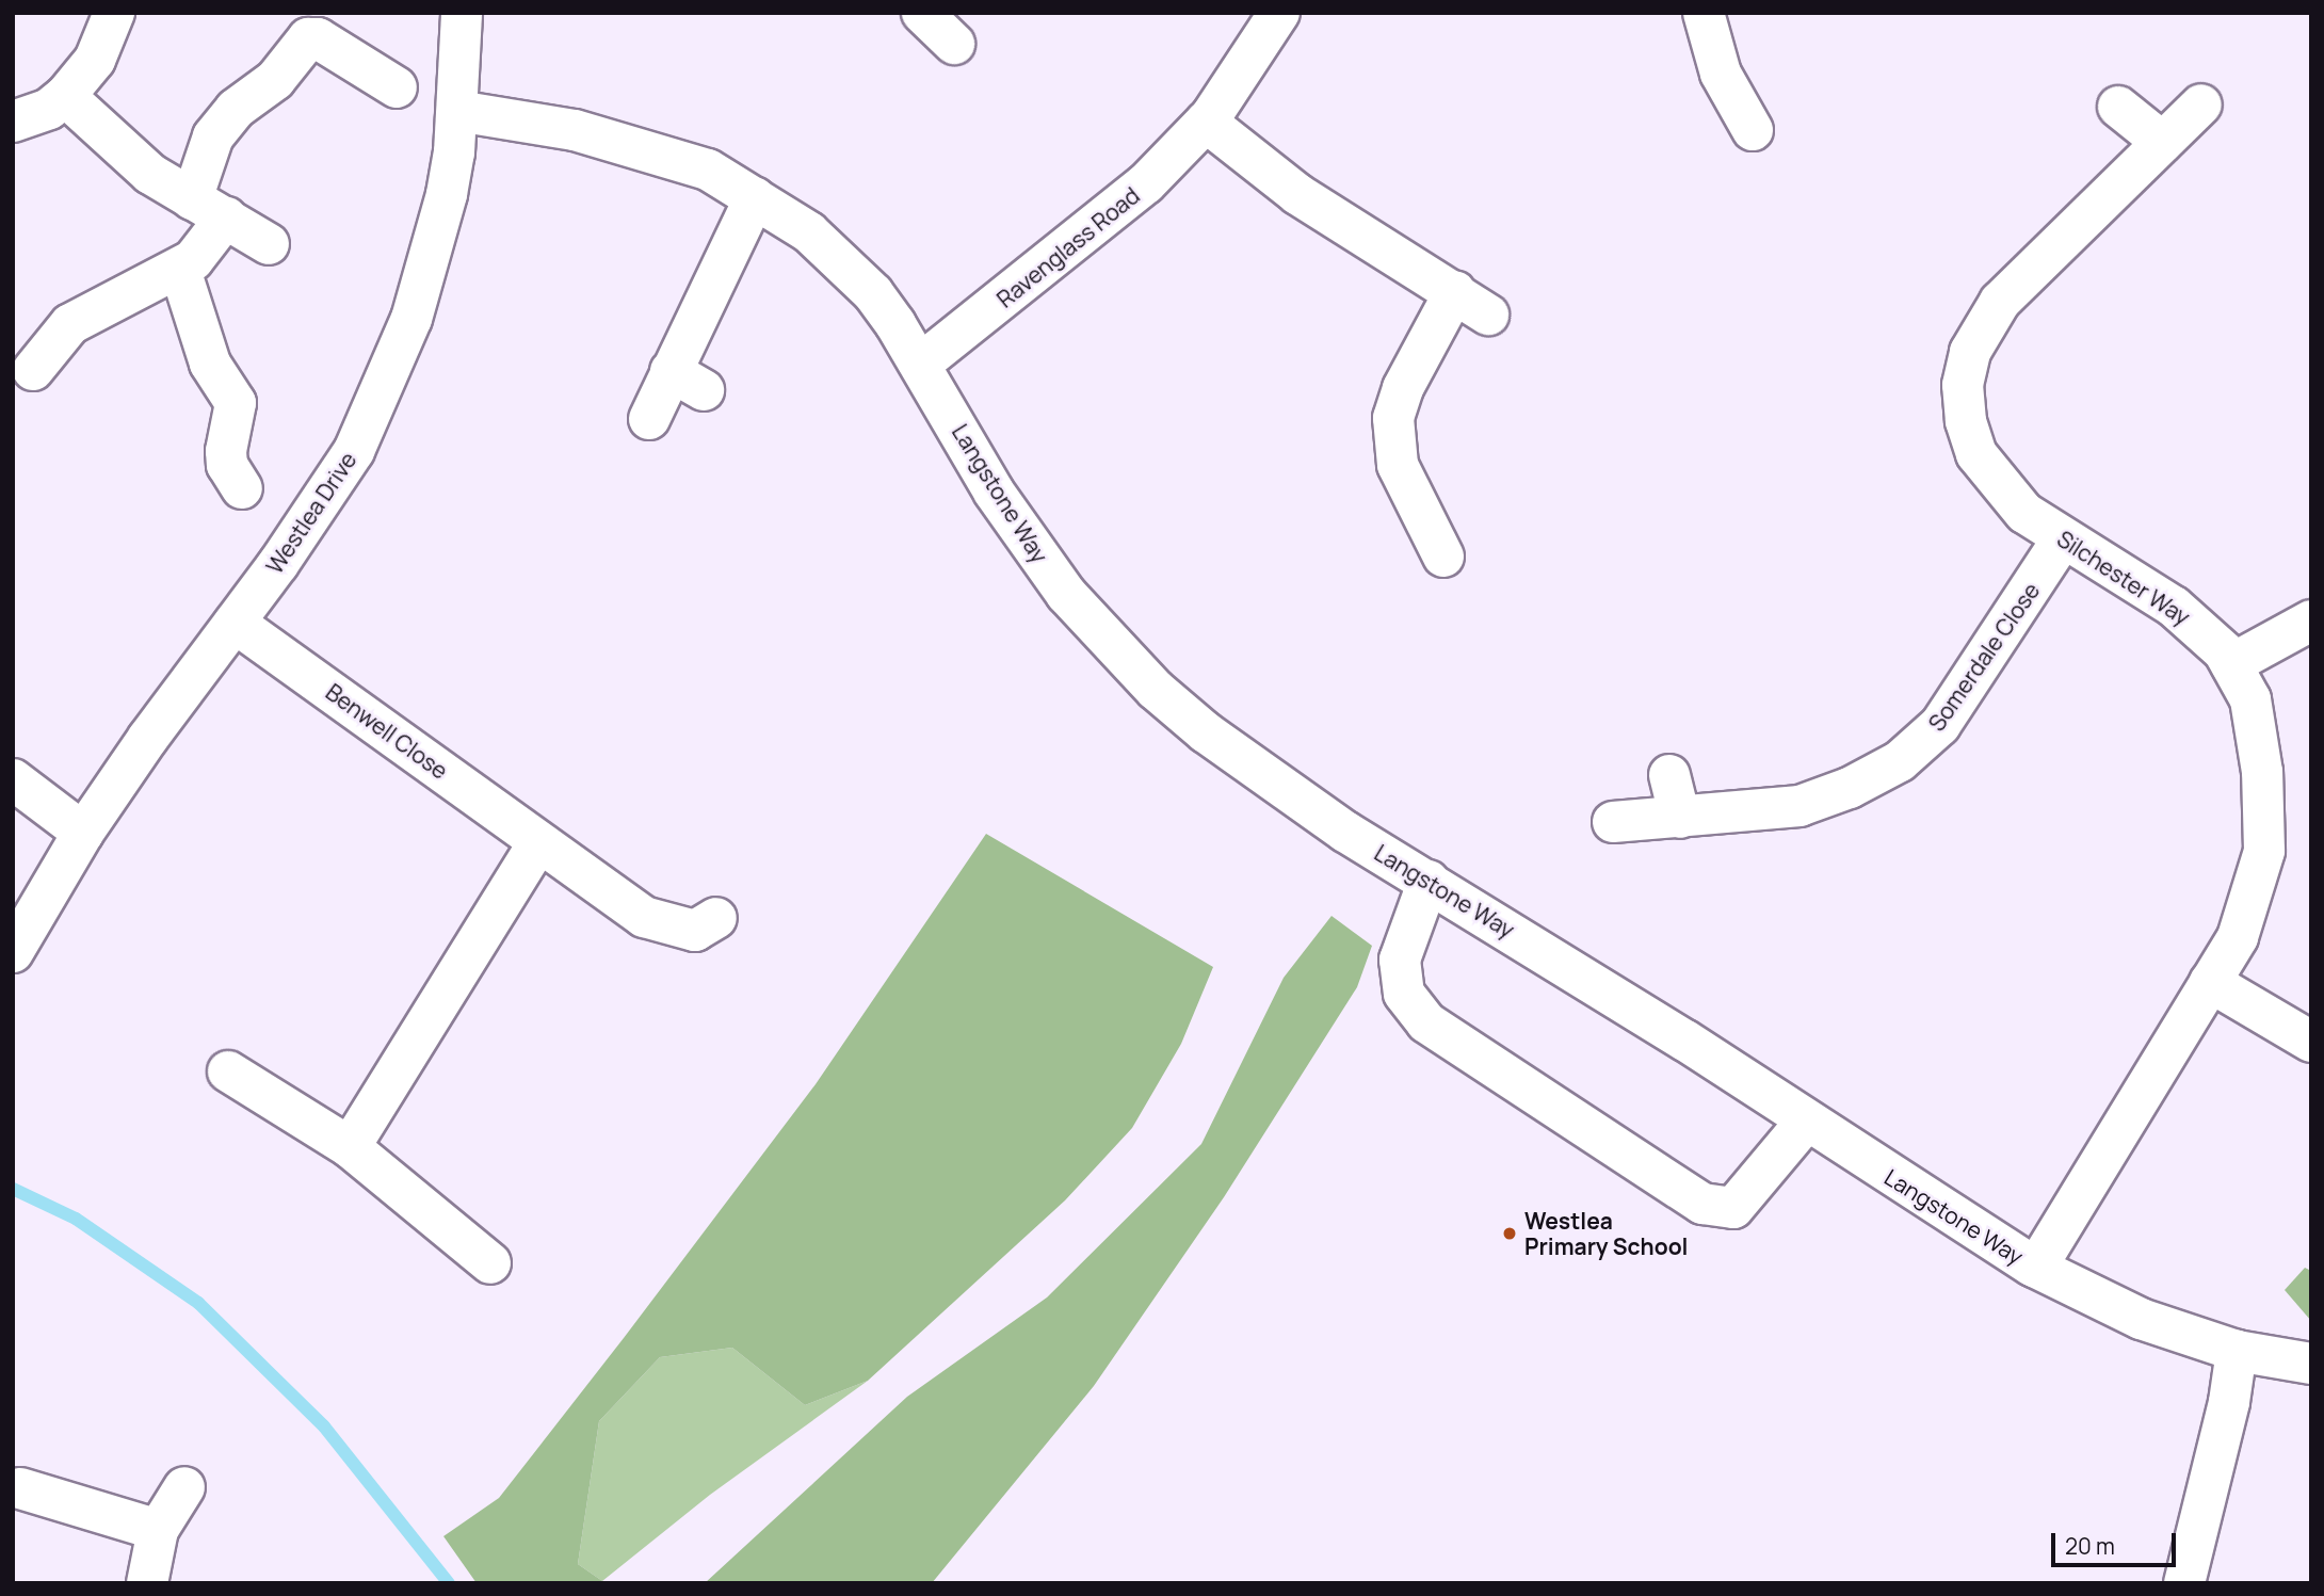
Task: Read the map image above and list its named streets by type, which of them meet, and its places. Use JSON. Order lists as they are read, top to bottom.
{
  "streets": {
    "street": [
      "Ravenglass Road",
      "Langstone Way",
      "Westlea Drive",
      "Silchester Way",
      "Somerdale Close",
      "Benwell Close"
    ]
  },
  "crossings": [
    ["Ravenglass Road", "Langstone Way"],
    ["Langstone Way", "Westlea Drive"],
    ["Langstone Way", "Silchester Way"],
    ["Westlea Drive", "Benwell Close"],
    ["Silchester Way", "Somerdale Close"]
  ],
  "places": ["Westlea Primary School"],
  "scale_bar": "20 m"
}
